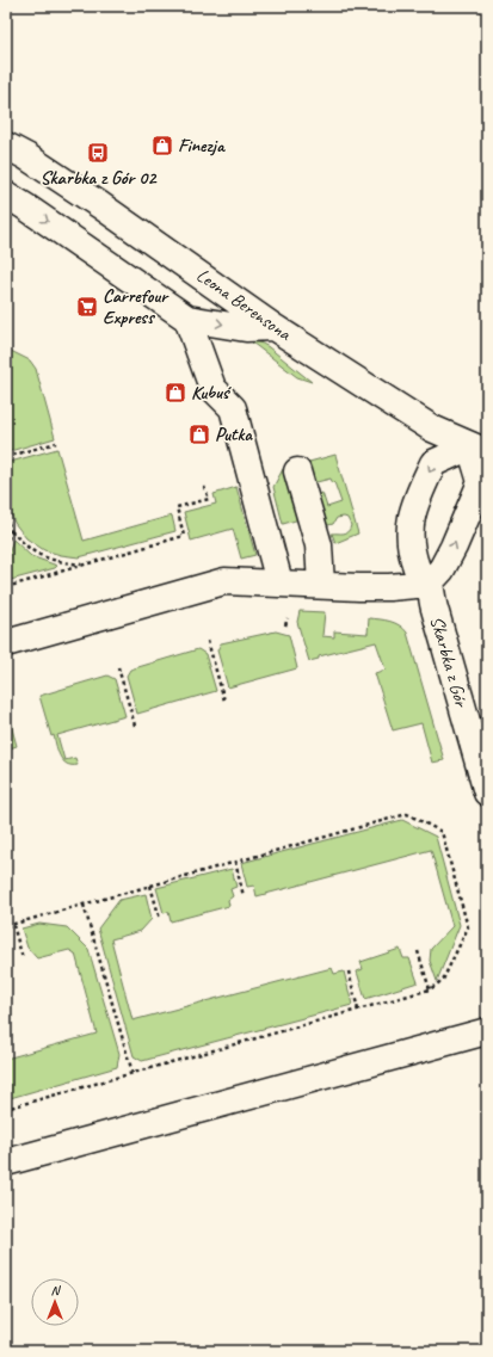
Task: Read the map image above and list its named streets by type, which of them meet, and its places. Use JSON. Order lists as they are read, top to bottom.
{
  "streets": {
    "street": ["Leona Berensona", "Skarbka z Gór"]
  },
  "crossings": [
    ["Leona Berensona", "Skarbka z Gór"]
  ],
  "places": {
    "shop": ["Finezja", "Kubuś", "Putka"],
    "bus stop": ["Skarbka z Gór 02"],
    "supermarket": ["Carrefour Express"]
  },
  "north": "top"
}
